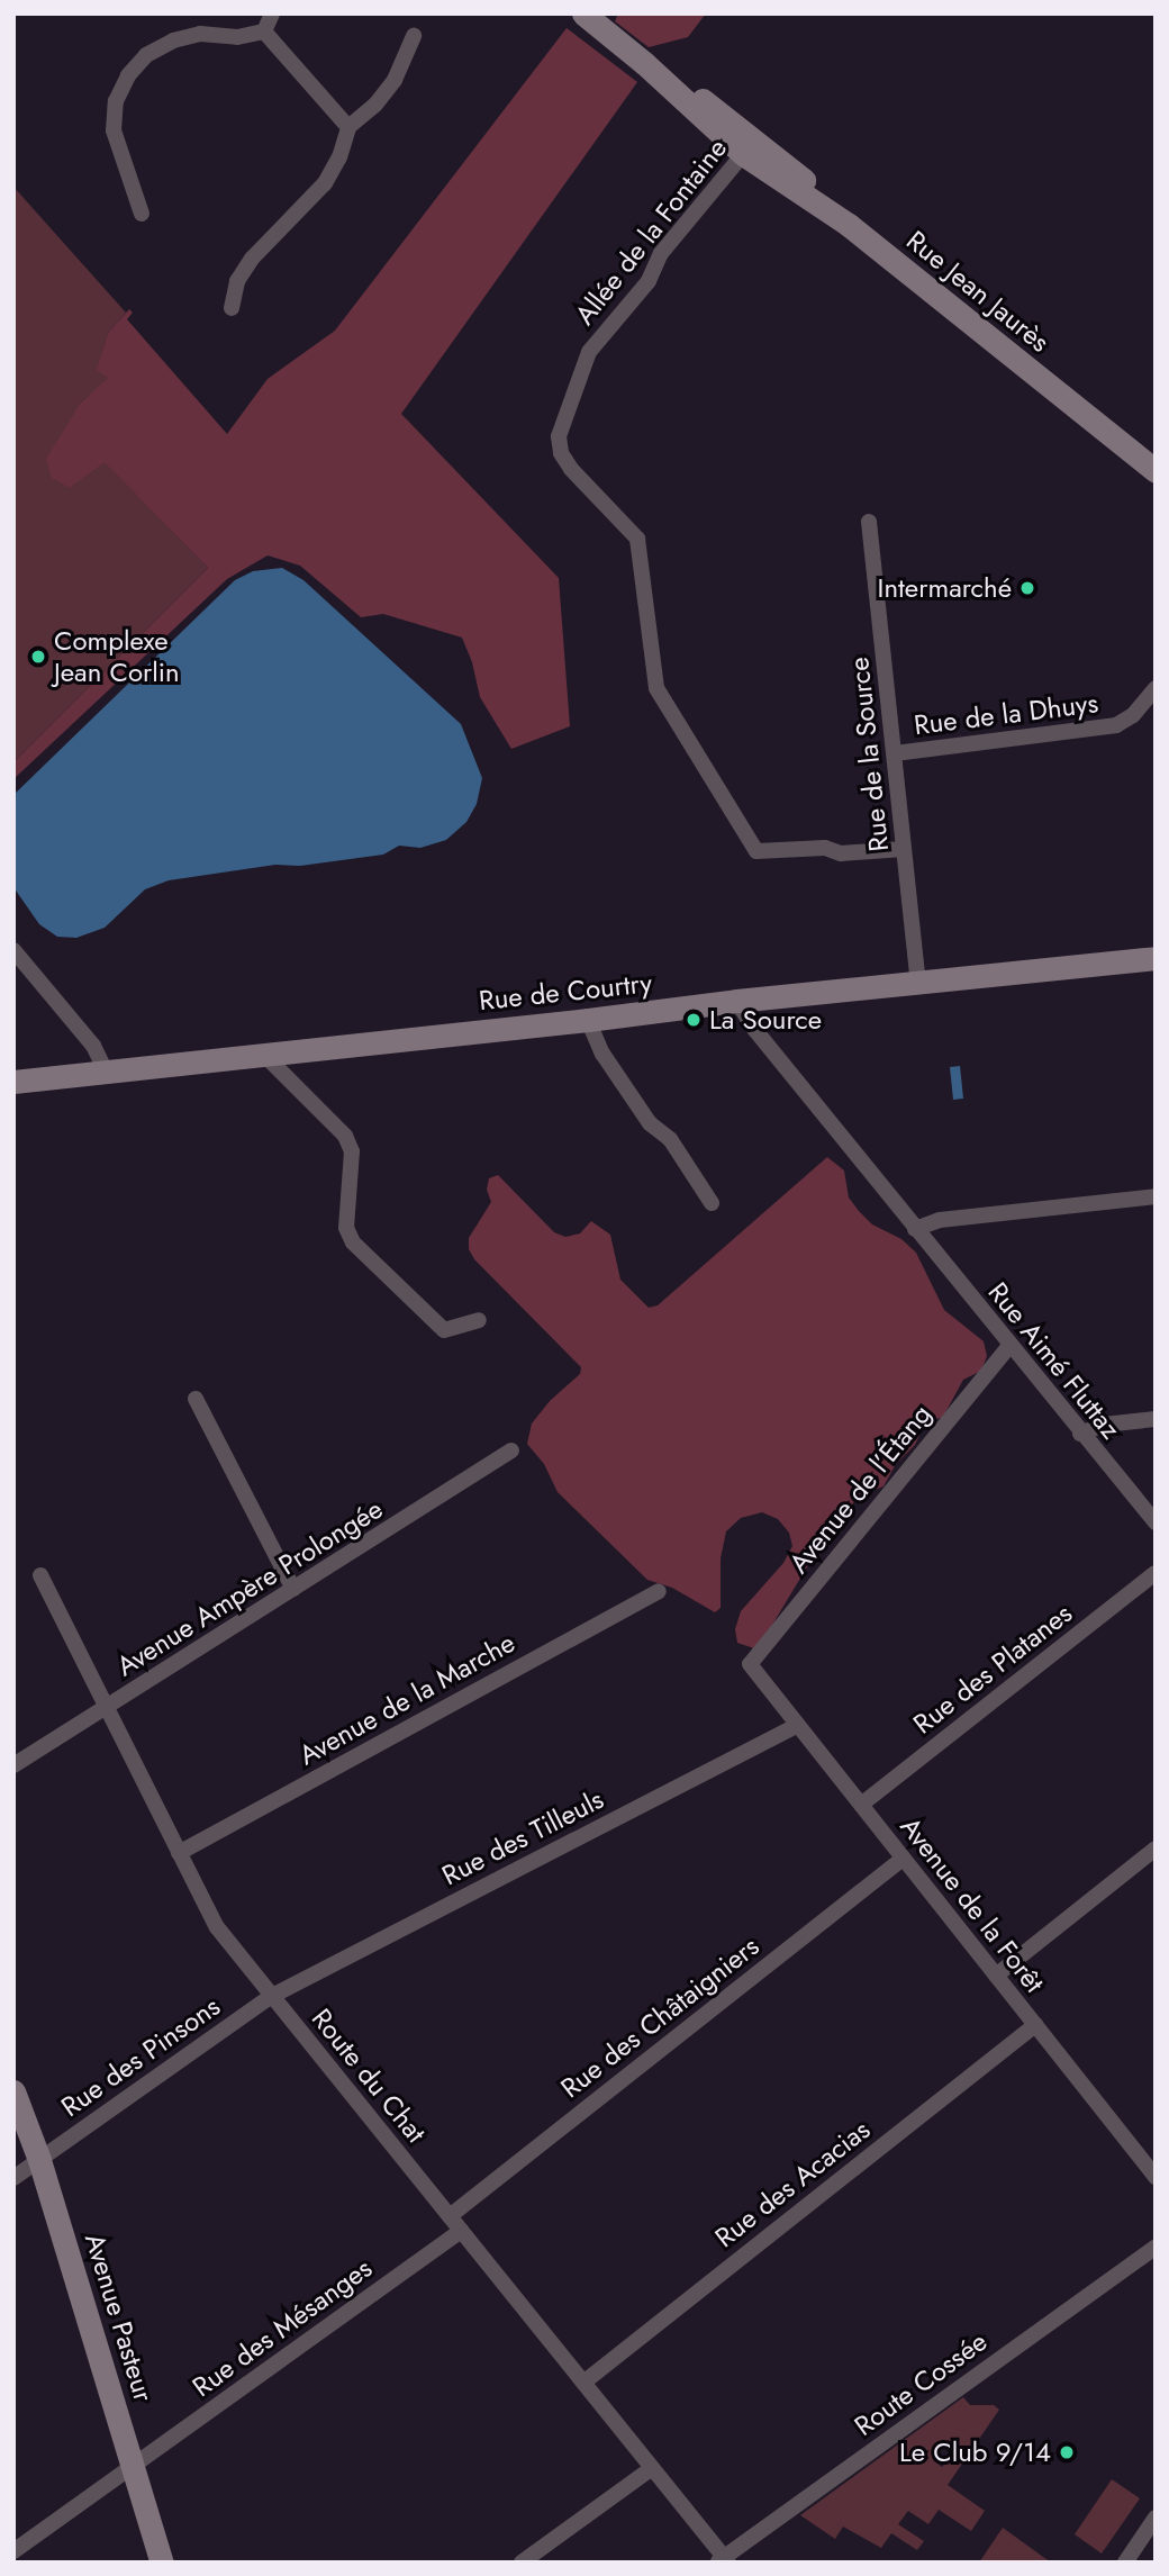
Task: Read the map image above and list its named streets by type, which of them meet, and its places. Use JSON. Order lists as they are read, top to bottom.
{
  "streets": {
    "street": [
      "Allée de la Fontaine",
      "Rue Jean Jaurès",
      "Rue de la Dhuys",
      "Rue de la Source",
      "Rue de Courtry",
      "Rue Aimé Fluttaz",
      "Avenue de l’Étang",
      "Avenue Ampère Prolongée",
      "Rue des Platanes",
      "Avenue de la Marche",
      "Rue des Tilleuls",
      "Avenue de la Forêt",
      "Rue des Châtaigniers",
      "Rue des Pinsons",
      "Route du Chat",
      "Rue des Acacias",
      "Avenue Pasteur",
      "Rue des Mésanges",
      "Route Cossée"
    ]
  },
  "crossings": [
    ["Allée de la Fontaine", "Rue Jean Jaurès"],
    ["Allée de la Fontaine", "Rue de la Source"],
    ["Rue de la Dhuys", "Rue de la Source"],
    ["Rue de la Source", "Rue de Courtry"],
    ["Rue de Courtry", "Rue Aimé Fluttaz"],
    ["Rue Aimé Fluttaz", "Avenue de l’Étang"],
    ["Avenue de l’Étang", "Avenue de la Forêt"],
    ["Avenue Ampère Prolongée", "Route du Chat"],
    ["Rue des Platanes", "Avenue de la Forêt"],
    ["Avenue de la Marche", "Route du Chat"],
    ["Rue des Tilleuls", "Avenue de la Forêt"],
    ["Rue des Tilleuls", "Rue des Pinsons"],
    ["Rue des Tilleuls", "Route du Chat"],
    ["Avenue de la Forêt", "Rue des Châtaigniers"],
    ["Avenue de la Forêt", "Rue des Acacias"],
    ["Rue des Châtaigniers", "Route du Chat"],
    ["Rue des Pinsons", "Route du Chat"],
    ["Rue des Pinsons", "Avenue Pasteur"],
    ["Route du Chat", "Rue des Acacias"],
    ["Route du Chat", "Rue des Mésanges"],
    ["Route du Chat", "Route Cossée"],
    ["Avenue Pasteur", "Rue des Mésanges"]
  ],
  "places": [
    "Intermarché",
    "Complexe Jean Corlin",
    "La Source",
    "Le Club 9/14"
  ]
}
